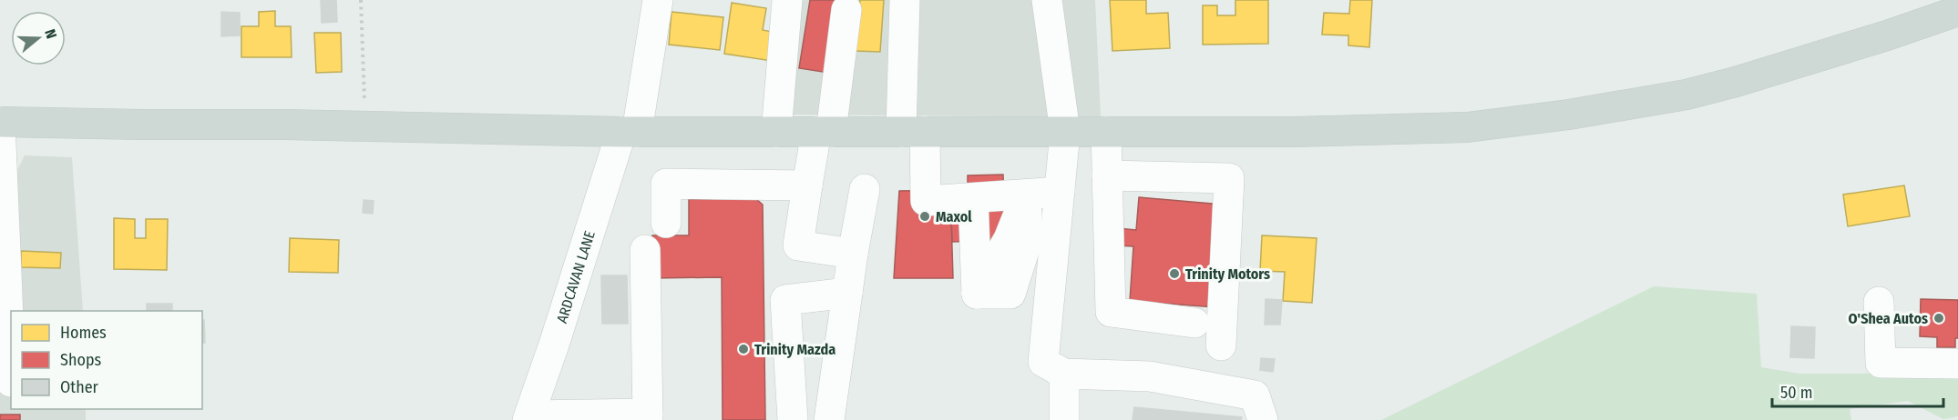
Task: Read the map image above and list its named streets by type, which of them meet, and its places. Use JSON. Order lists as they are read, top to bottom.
{
  "streets": {
    "street": ["ARDCAVAN LANE"]
  },
  "places": [
    "Maxol",
    "Trinity Motors",
    "O'Shea Autos",
    "Trinity Mazda"
  ],
  "legend": ["Homes", "Shops", "Other"],
  "scale_bar": "50 m",
  "north": "right"
}
